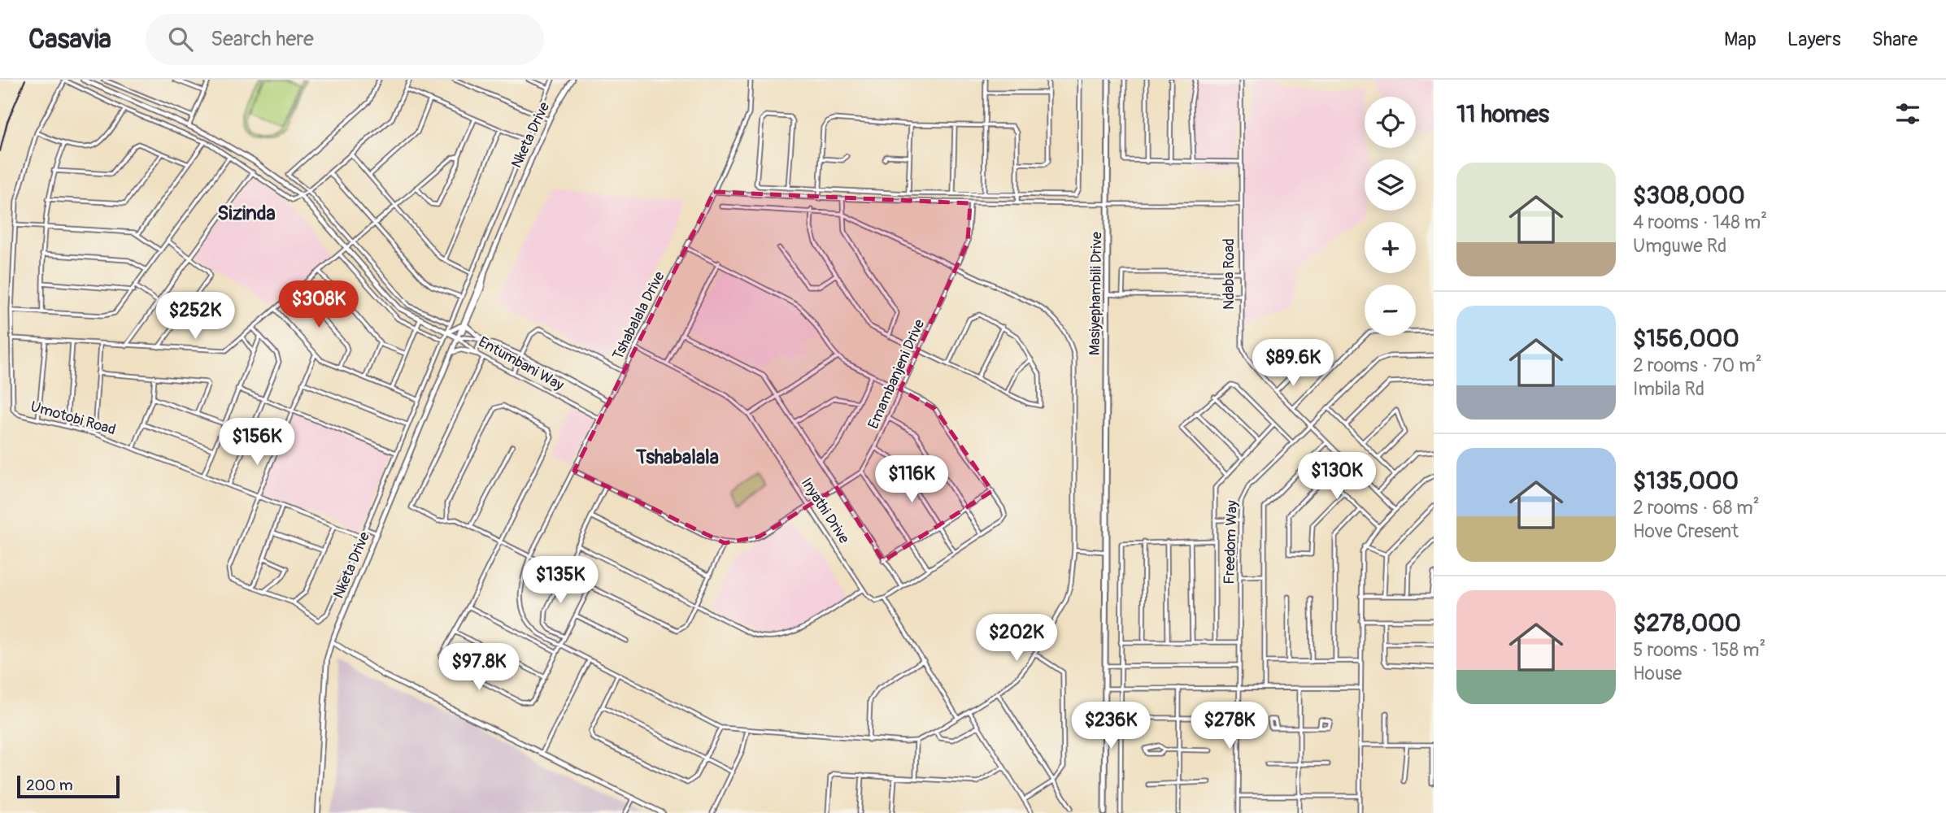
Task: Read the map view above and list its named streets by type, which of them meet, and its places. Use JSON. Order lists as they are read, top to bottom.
{
  "streets": {
    "main road": ["Masiyephambili Drive"],
    "street": [
      "Nketa Drive",
      "Ndaba Road",
      "Tshabalala Drive",
      "Entumbani Way",
      "Emambanjeni Drive",
      "Umotobi Road",
      "Inyathi Drive",
      "Freedom Way"
    ]
  },
  "crossings": [
    ["Nketa Drive", "Entumbani Way"],
    ["Ndaba Road", "Freedom Way"],
    ["Tshabalala Drive", "Entumbani Way"],
    ["Tshabalala Drive", "Emambanjeni Drive"],
    ["Tshabalala Drive", "Inyathi Drive"],
    ["Emambanjeni Drive", "Inyathi Drive"]
  ],
  "districts": ["Sizinda", "Tshabalala"],
  "scale_bar": "200 m",
  "page": {
    "header": "Casavia",
    "search": "Search here",
    "nav": ["Map", "Layers", "Share"],
    "heading": "11 homes",
    "map_buttons": ["+", "−"],
    "list": [
      {
        "name": "$308,000",
        "note": "4 rooms · 148 m² · Umguwe Rd"
      },
      {
        "name": "$156,000",
        "note": "2 rooms · 70 m² · Imbila Rd"
      },
      {
        "name": "$135,000",
        "note": "2 rooms · 68 m² · Hove Cresent"
      },
      {
        "name": "$278,000",
        "note": "5 rooms · 158 m² · House"
      }
    ],
    "price": [
      "$308K",
      "$252K",
      "$89.6K",
      "$156K",
      "$130K",
      "$116K",
      "$135K",
      "$202K",
      "$97.8K",
      "$236K",
      "$278K"
    ],
    "scale": "200 m"
  }
}
